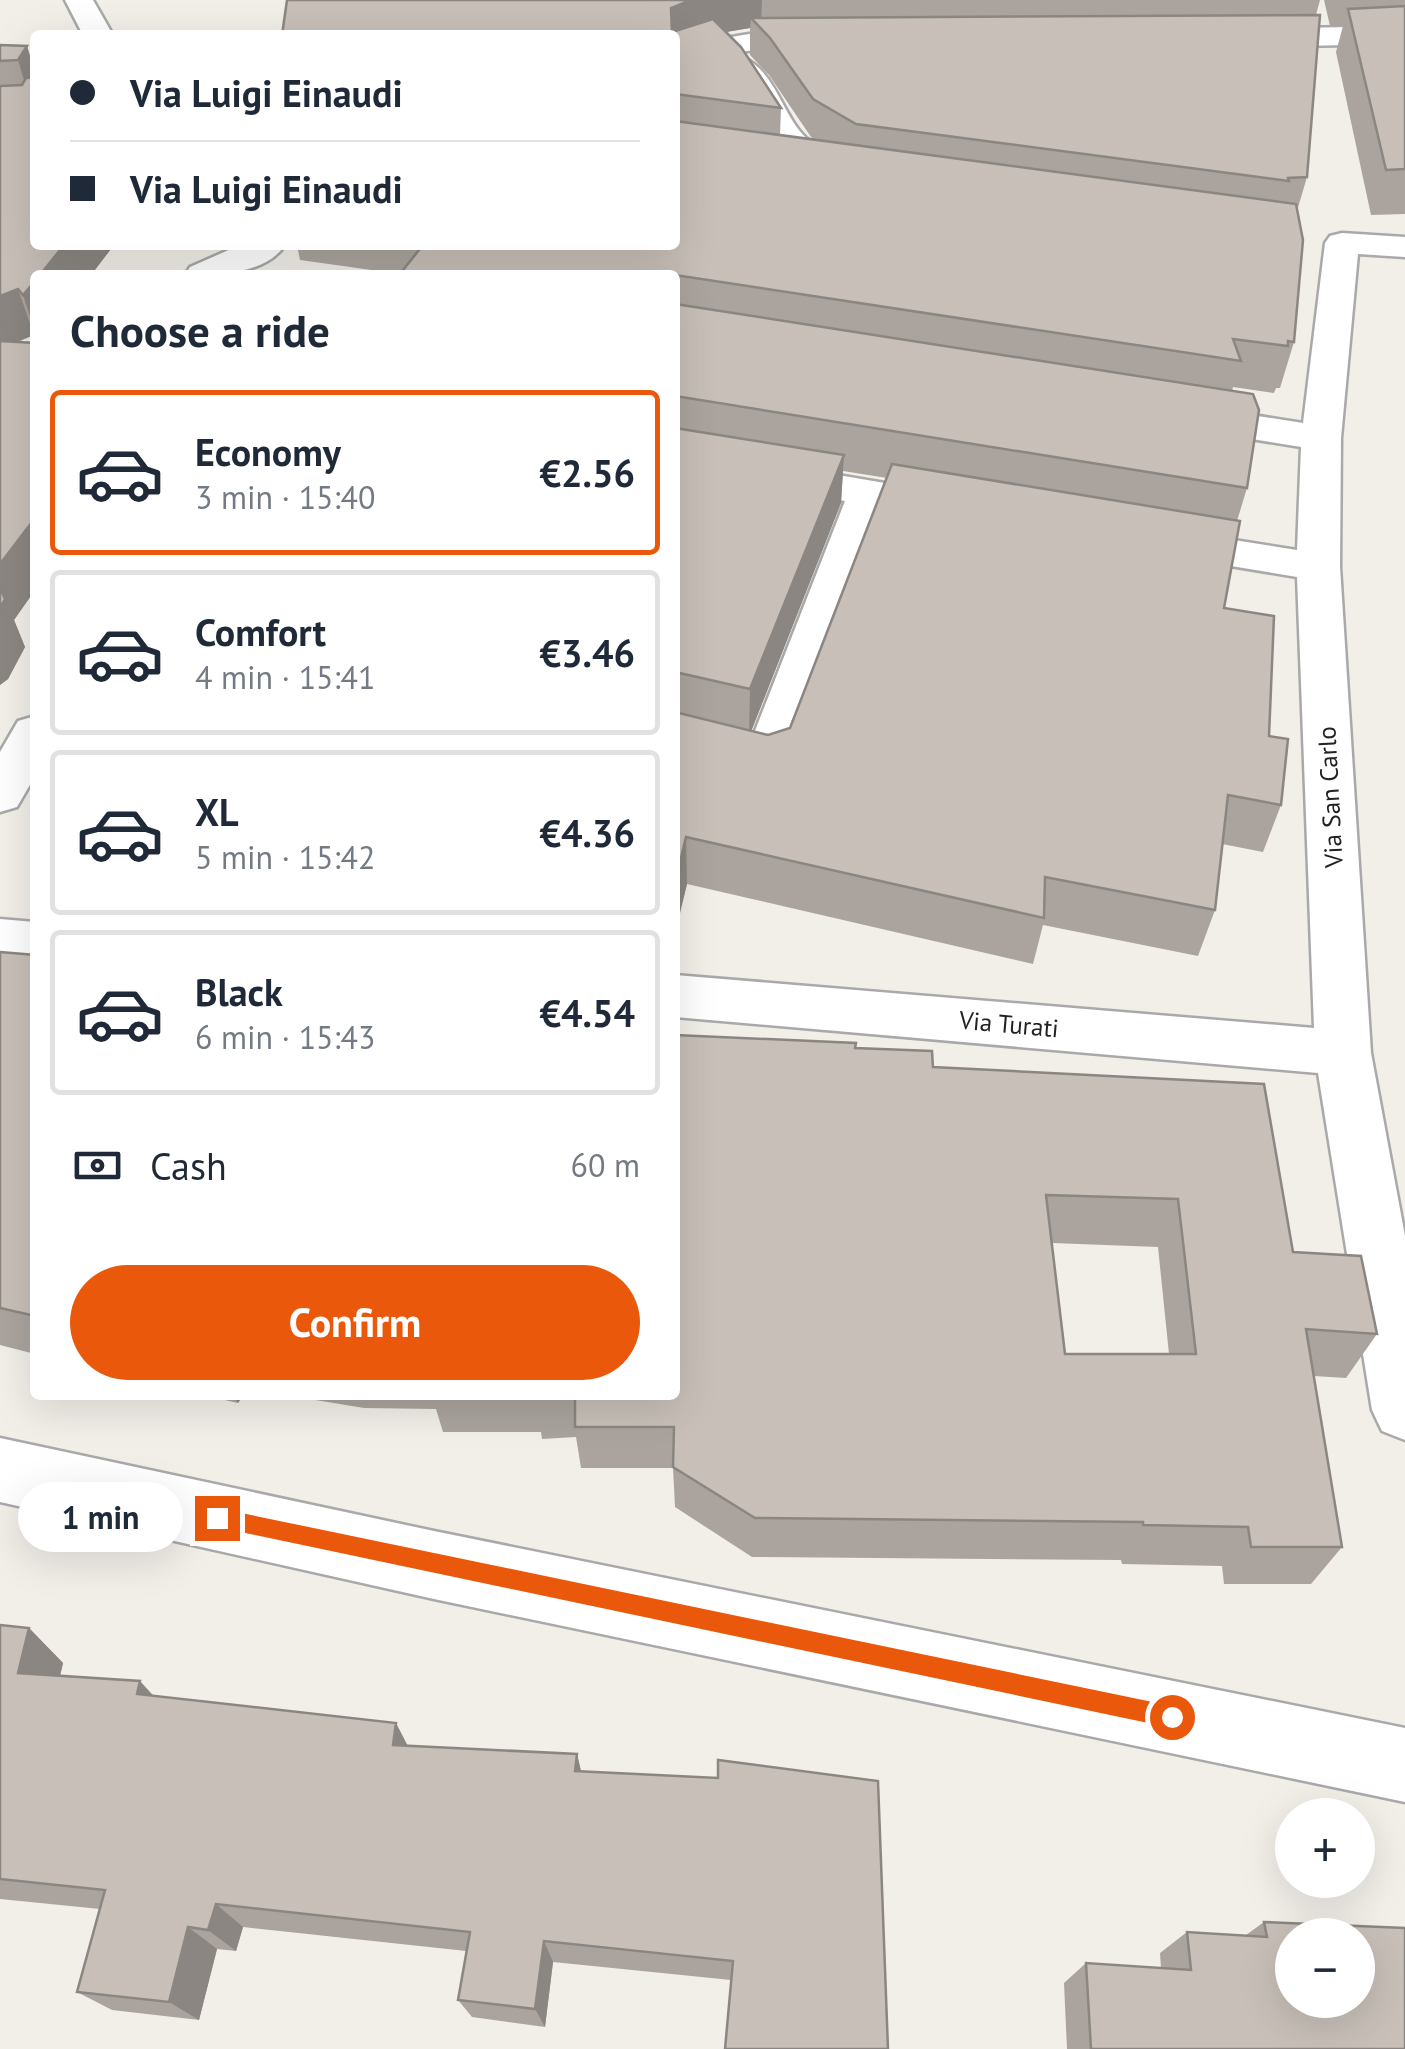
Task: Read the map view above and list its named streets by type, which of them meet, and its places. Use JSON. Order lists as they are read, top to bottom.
{
  "streets": {
    "street": ["Via San Carlo", "Via Turati"]
  },
  "crossings": [
    ["Via San Carlo", "Via Turati"]
  ],
  "page": {
    "banner": ["Via Luigi Einaudi", "Via Luigi Einaudi"],
    "heading": "Choose a ride",
    "list": [
      {
        "name": "Economy",
        "note": "3 min · 15:40",
        "value": "€2.56"
      },
      {
        "name": "Comfort",
        "note": "4 min · 15:41",
        "value": "€3.46"
      },
      {
        "name": "XL",
        "note": "5 min · 15:42",
        "value": "€4.36"
      },
      {
        "name": "Black",
        "note": "6 min · 15:43",
        "value": "€4.54"
      }
    ],
    "pay": ["Cash", "60 m"],
    "buttons": "Confirm",
    "bubble": "1 min",
    "map_buttons": ["+", "−"]
  }
}
